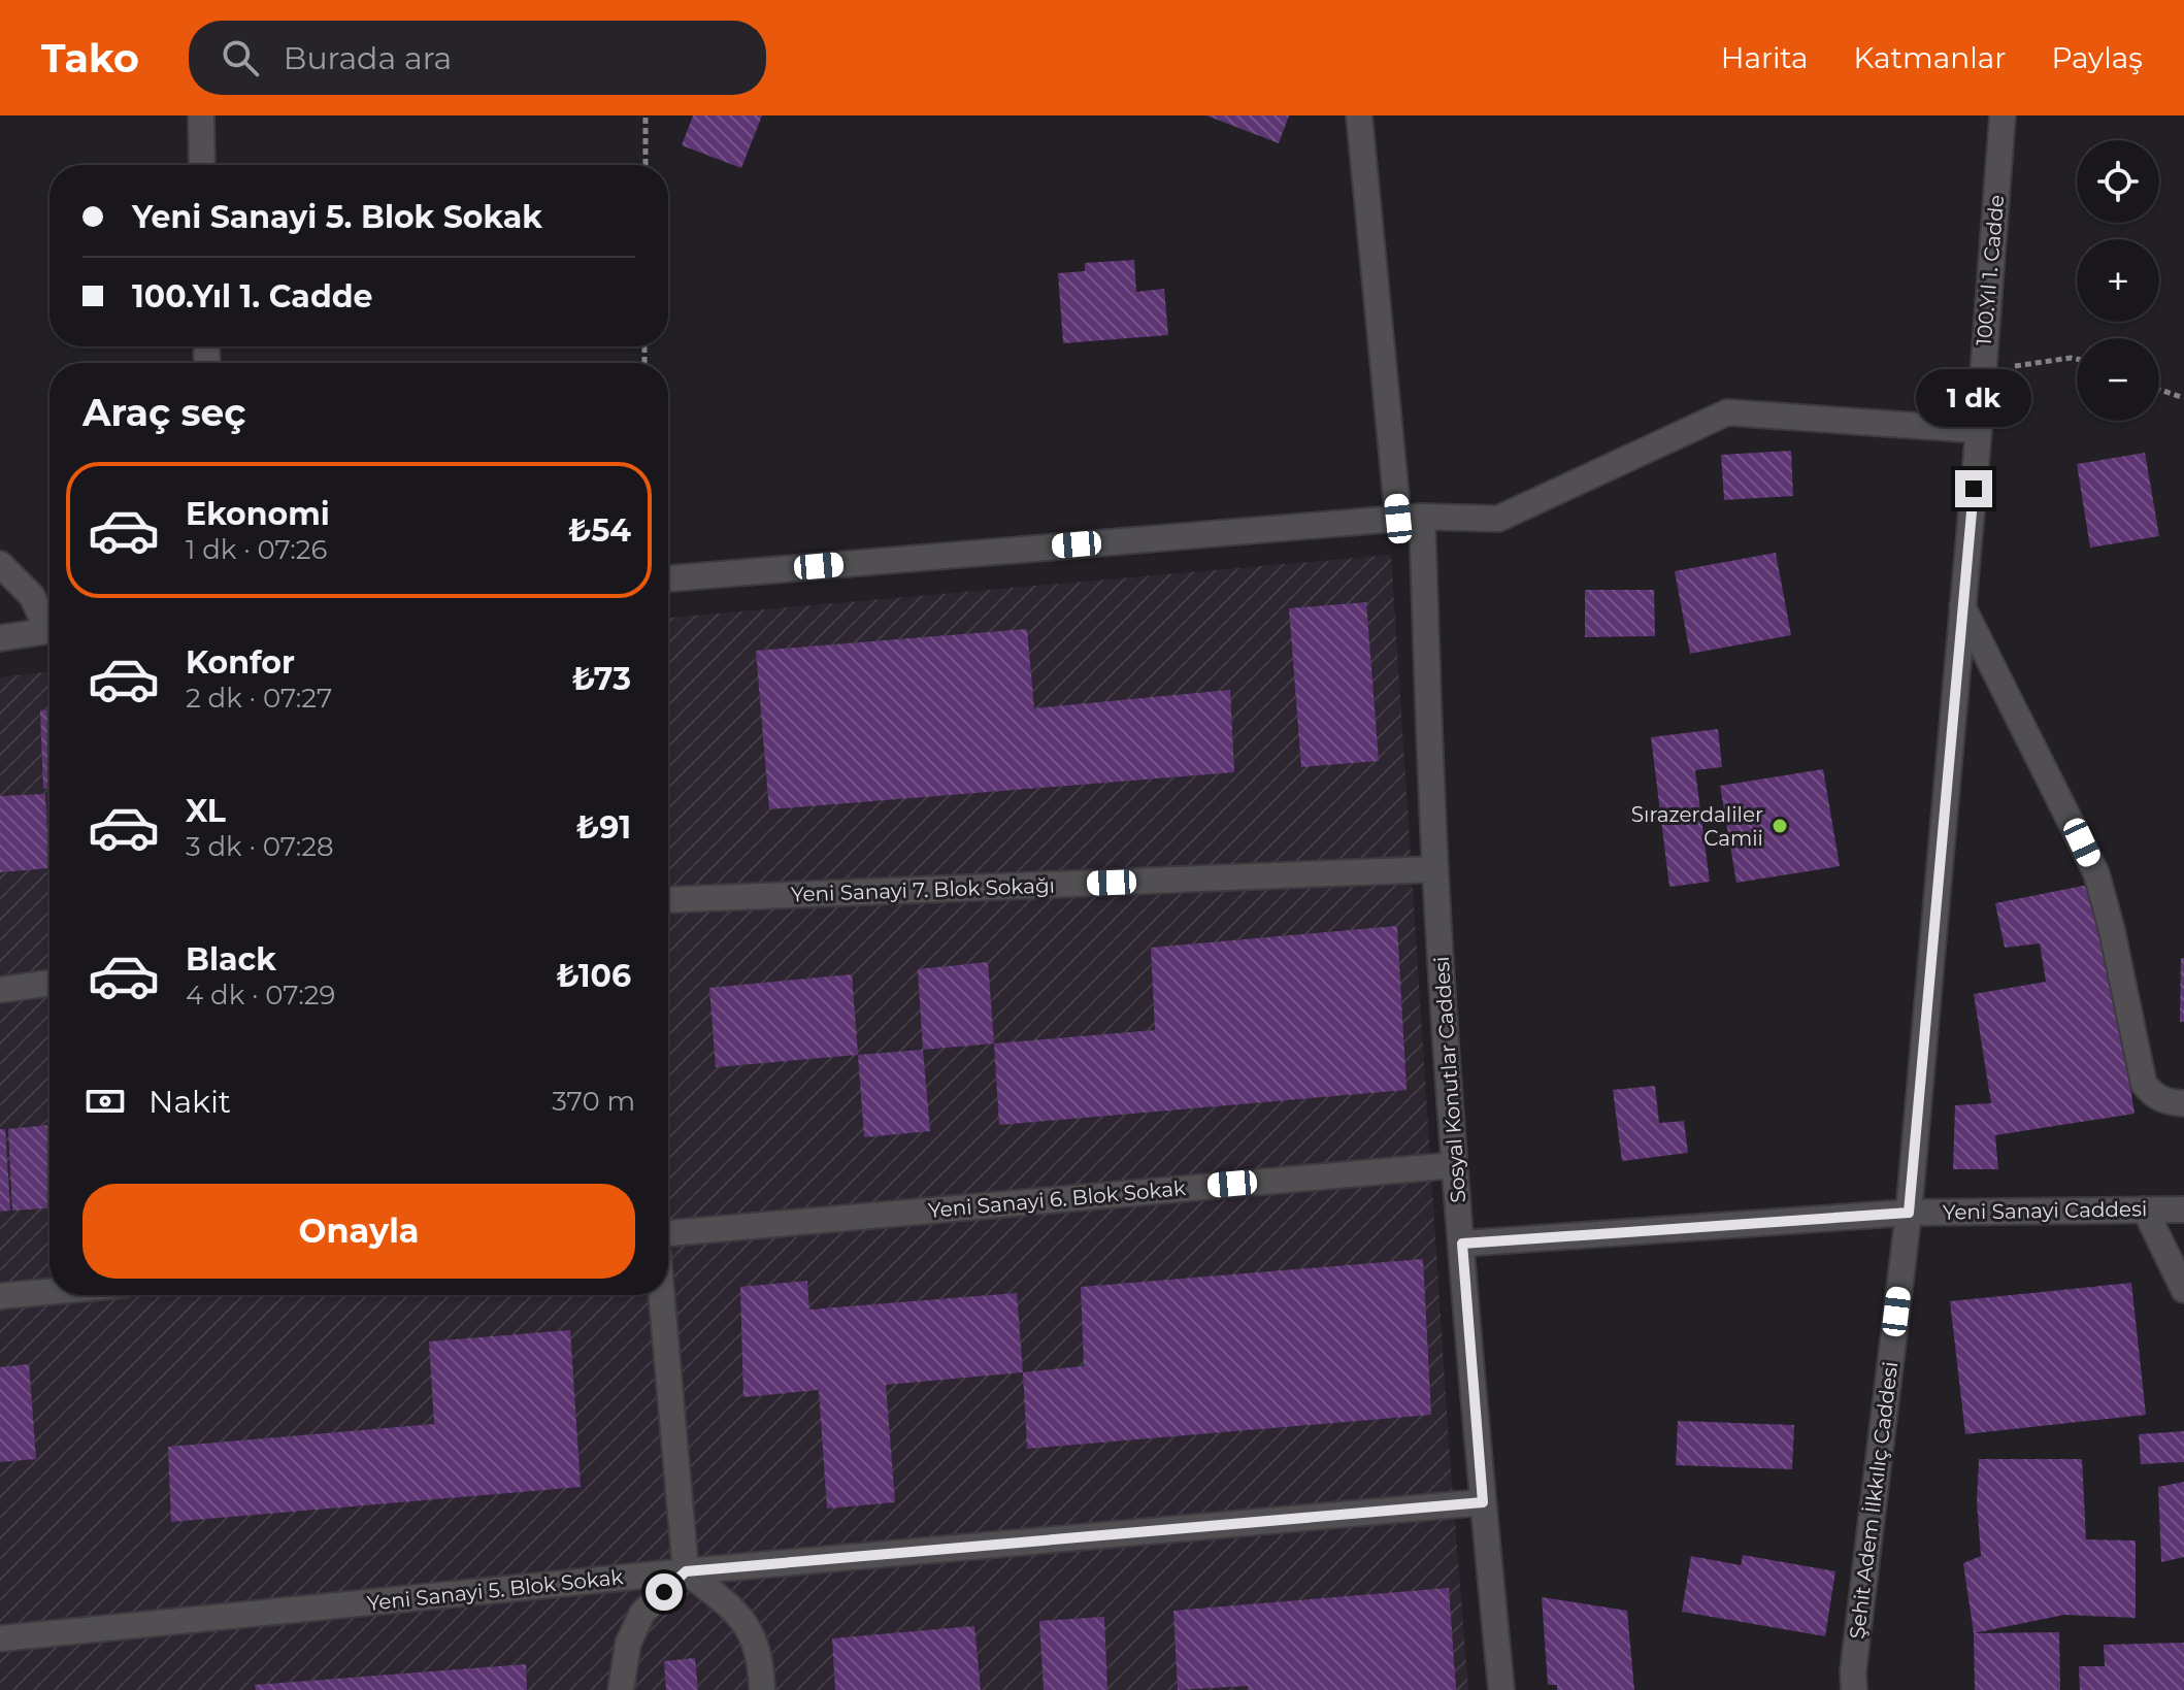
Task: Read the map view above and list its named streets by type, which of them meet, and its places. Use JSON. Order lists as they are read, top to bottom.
{
  "streets": {
    "street": [
      "100.Yıl 1. Cadde",
      "Yeni Sanayi 7. Blok Sokağı",
      "Sosyal Konutlar Caddesi",
      "Yeni Sanayi 6. Blok Sokak",
      "Yeni Sanayi Caddesi",
      "Şehit Adem İlkkılıç Caddesi",
      "Yeni Sanayi 5. Blok Sokak"
    ]
  },
  "crossings": [
    ["100.Yıl 1. Cadde", "Yeni Sanayi Caddesi"],
    ["100.Yıl 1. Cadde", "Şehit Adem İlkkılıç Caddesi"],
    ["Yeni Sanayi 7. Blok Sokağı", "Sosyal Konutlar Caddesi"],
    ["Sosyal Konutlar Caddesi", "Yeni Sanayi 6. Blok Sokak"],
    ["Sosyal Konutlar Caddesi", "Yeni Sanayi Caddesi"],
    ["Sosyal Konutlar Caddesi", "Yeni Sanayi 5. Blok Sokak"],
    ["Yeni Sanayi Caddesi", "Şehit Adem İlkkılıç Caddesi"]
  ],
  "places": ["Sırazerdaliler Camii"],
  "page": {
    "header": "Tako",
    "search": "Burada ara",
    "nav": ["Harita", "Katmanlar", "Paylaş"],
    "map_buttons": ["+", "−"],
    "banner": ["Yeni Sanayi 5. Blok Sokak", "100.Yıl 1. Cadde"],
    "heading": "Araç seç",
    "bubble": "1 dk",
    "list": [
      {
        "name": "Ekonomi",
        "note": "1 dk · 07:26",
        "value": "₺54"
      },
      {
        "name": "Konfor",
        "note": "2 dk · 07:27",
        "value": "₺73"
      },
      {
        "name": "XL",
        "note": "3 dk · 07:28",
        "value": "₺91"
      },
      {
        "name": "Black",
        "note": "4 dk · 07:29",
        "value": "₺106"
      }
    ],
    "pay": ["Nakit", "370 m"],
    "buttons": "Onayla"
  }
}
